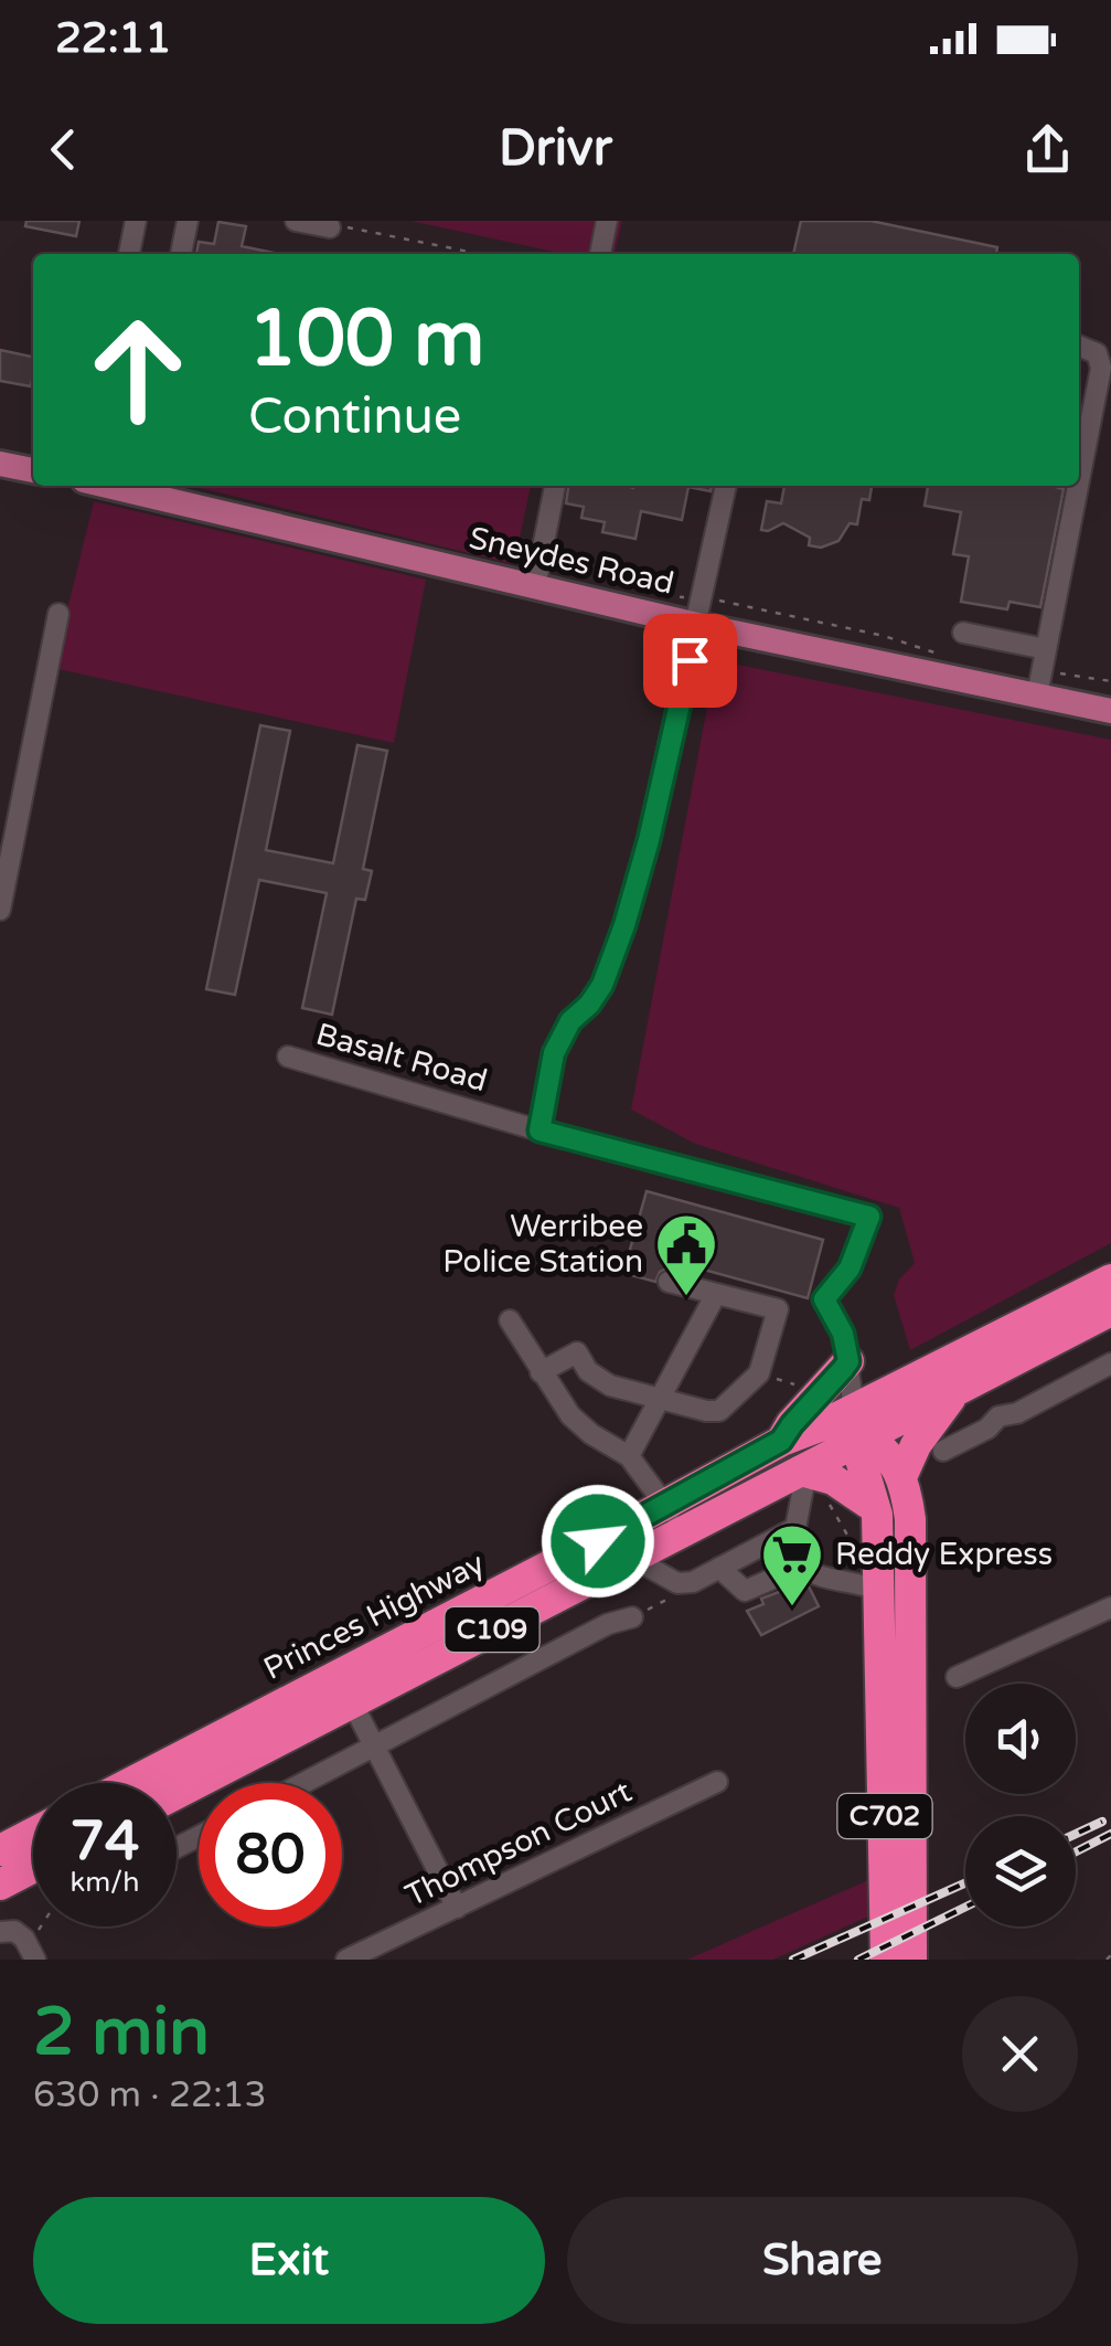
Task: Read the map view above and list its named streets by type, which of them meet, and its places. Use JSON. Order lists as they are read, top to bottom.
{
  "streets": {
    "highway": ["Princes Highway", "C109", "C702"],
    "main road": ["Sneydes Road"],
    "street": ["Basalt Road", "Thompson Court"]
  },
  "crossings": [
    ["Basalt Road", "Princes Highway"],
    ["Basalt Road", "C702"],
    ["Princes Highway", "C702"]
  ],
  "places": {
    "public building": ["Werribee Police Station"],
    "supermarket": ["Reddy Express"]
  },
  "page": {
    "status": "22:11",
    "header": "Drivr",
    "turn": ["100 m", "Continue"],
    "speed": "74 km/h",
    "limit": "80",
    "heading": ["2 min", "630 m · 22:13"],
    "buttons": ["Exit", "Share"]
  }
}
